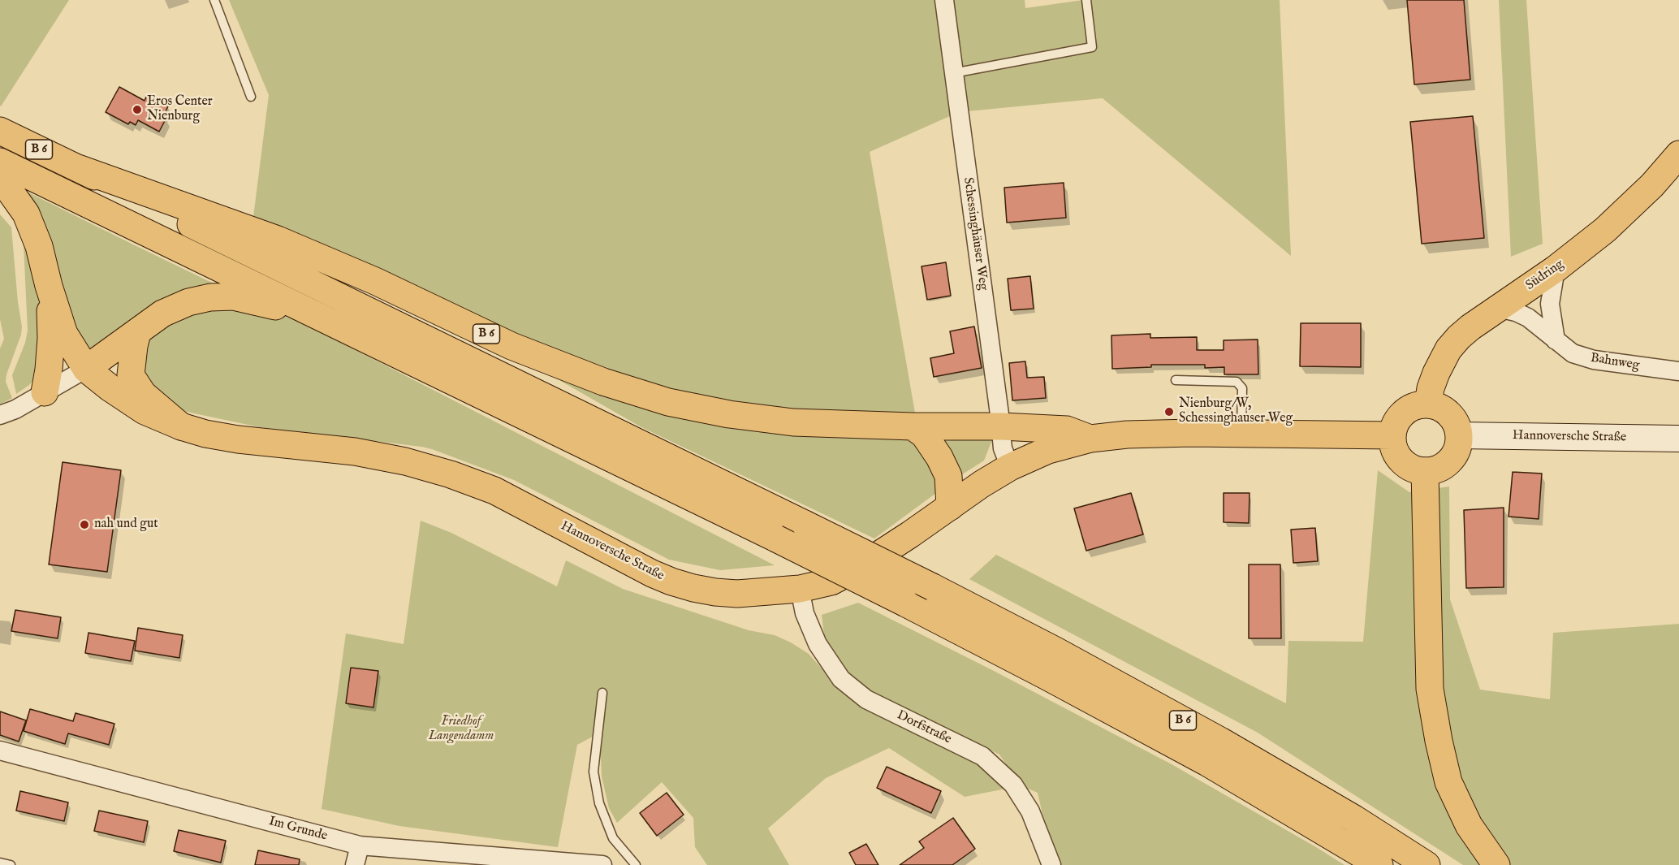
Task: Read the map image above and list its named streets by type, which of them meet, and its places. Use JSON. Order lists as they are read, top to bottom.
{
  "streets": {
    "main road": ["B 6", "Südring", "Hannoversche Straße"],
    "street": [
      "Schessinghäuser Weg",
      "Bahnweg",
      "Dorfstraße",
      "Im Grunde"
    ]
  },
  "crossings": [
    ["B 6", "Schessinghäuser Weg"],
    ["B 6", "Hannoversche Straße"],
    ["Schessinghäuser Weg", "Hannoversche Straße"],
    ["Südring", "Bahnweg"],
    ["Südring", "Hannoversche Straße"],
    ["Hannoversche Straße", "Dorfstraße"]
  ],
  "parks": ["Friedhof Langendamm"],
  "places": ["Eros Center Nienburg", "Nienburg/W, Schessinghauser Weg", "nah und gut"]
}
